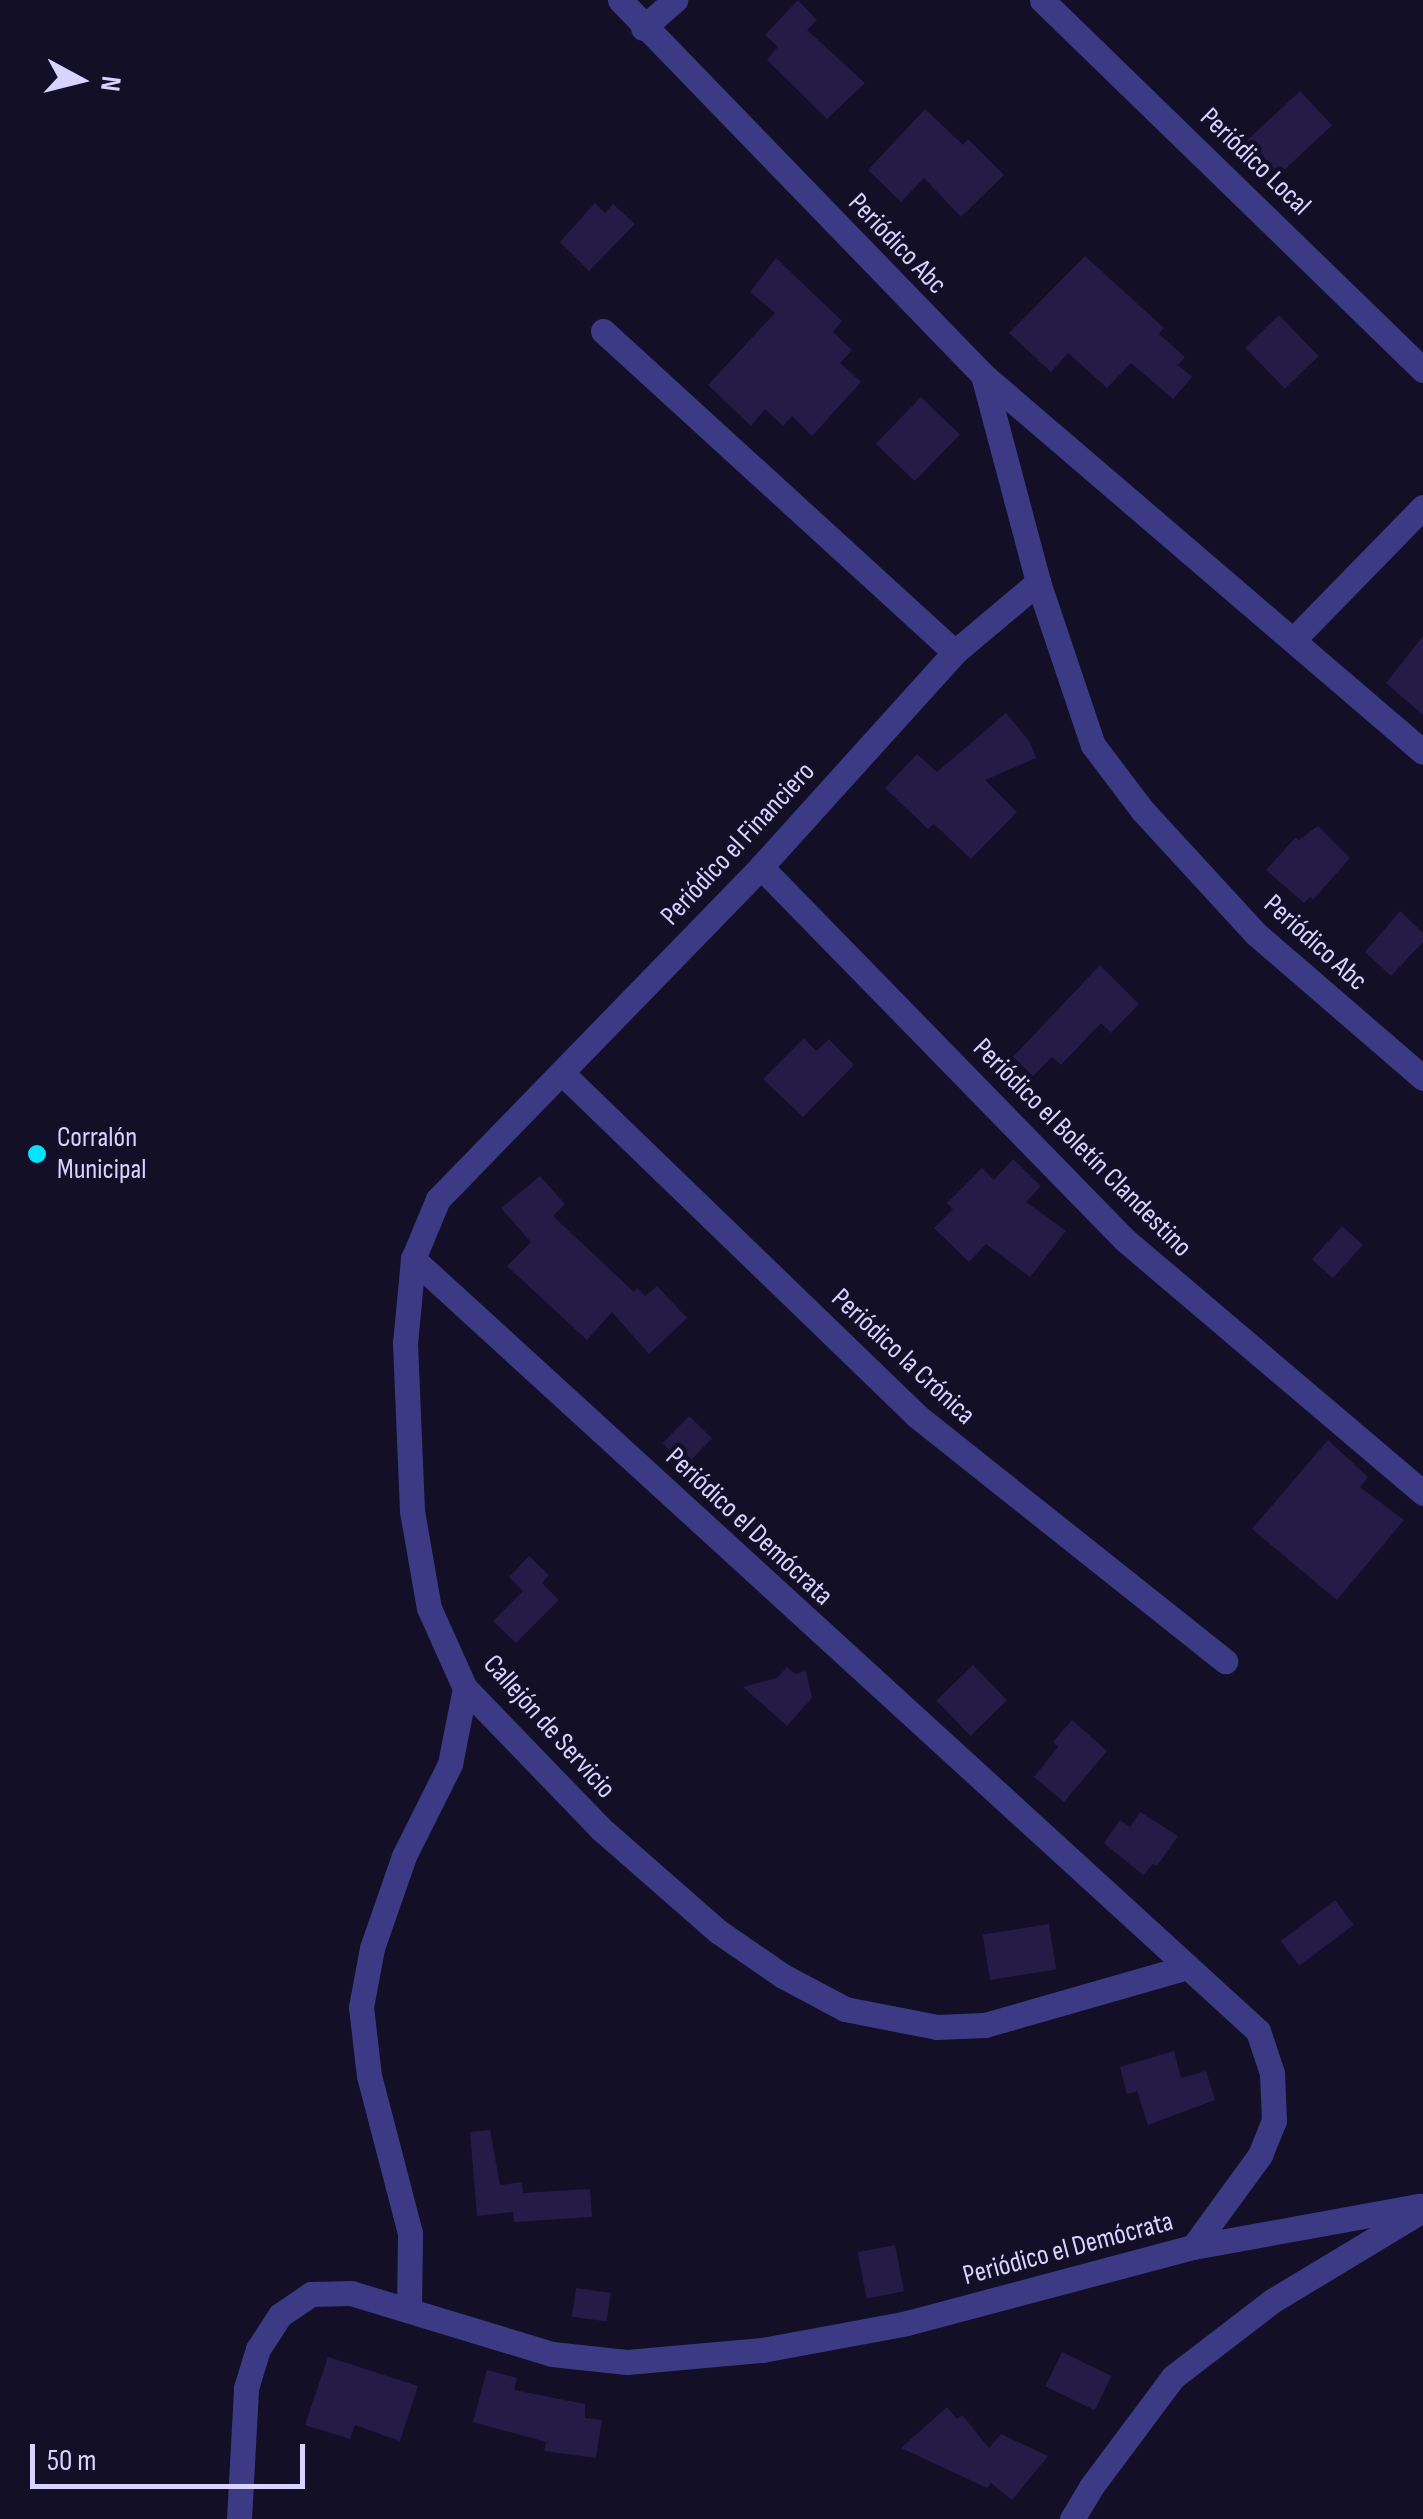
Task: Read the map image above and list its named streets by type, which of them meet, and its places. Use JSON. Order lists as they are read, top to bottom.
{
  "streets": {
    "street": [
      "Periódico Local",
      "Periódico Abc",
      "Periódico el Financiero",
      "Periódico el Boletín Clandestino",
      "Periódico la Crónica",
      "Periódico el Demócrata",
      "Callejón de Servicio"
    ]
  },
  "crossings": [
    ["Periódico el Financiero", "Periódico el Boletín Clandestino"],
    ["Periódico el Financiero", "Periódico la Crónica"],
    ["Periódico el Financiero", "Callejón de Servicio"],
    ["Periódico la Crónica", "Callejón de Servicio"],
    ["Periódico el Demócrata", "Callejón de Servicio"]
  ],
  "places": ["Corralón Municipal"],
  "scale_bar": "50 m",
  "north": "right"
}
